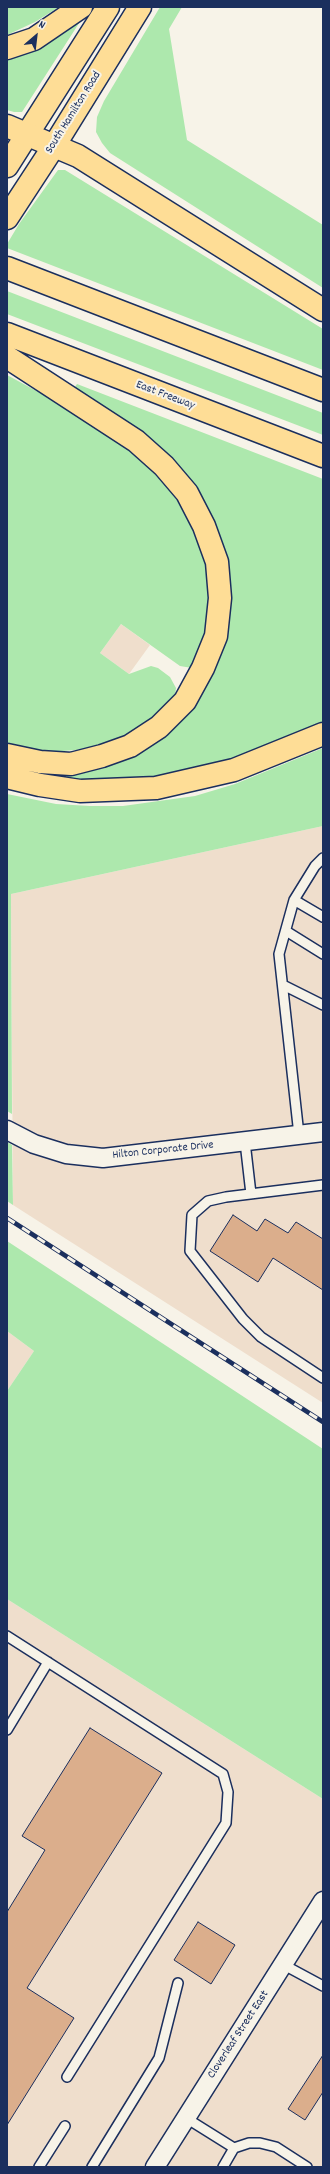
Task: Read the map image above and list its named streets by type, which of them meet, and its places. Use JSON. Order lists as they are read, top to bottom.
{
  "streets": {
    "main road": ["South Hamilton Road", "East Freeway"],
    "street": ["Hilton Corporate Drive", "Cloverleaf Street East"]
  },
  "north": "top right"
}
